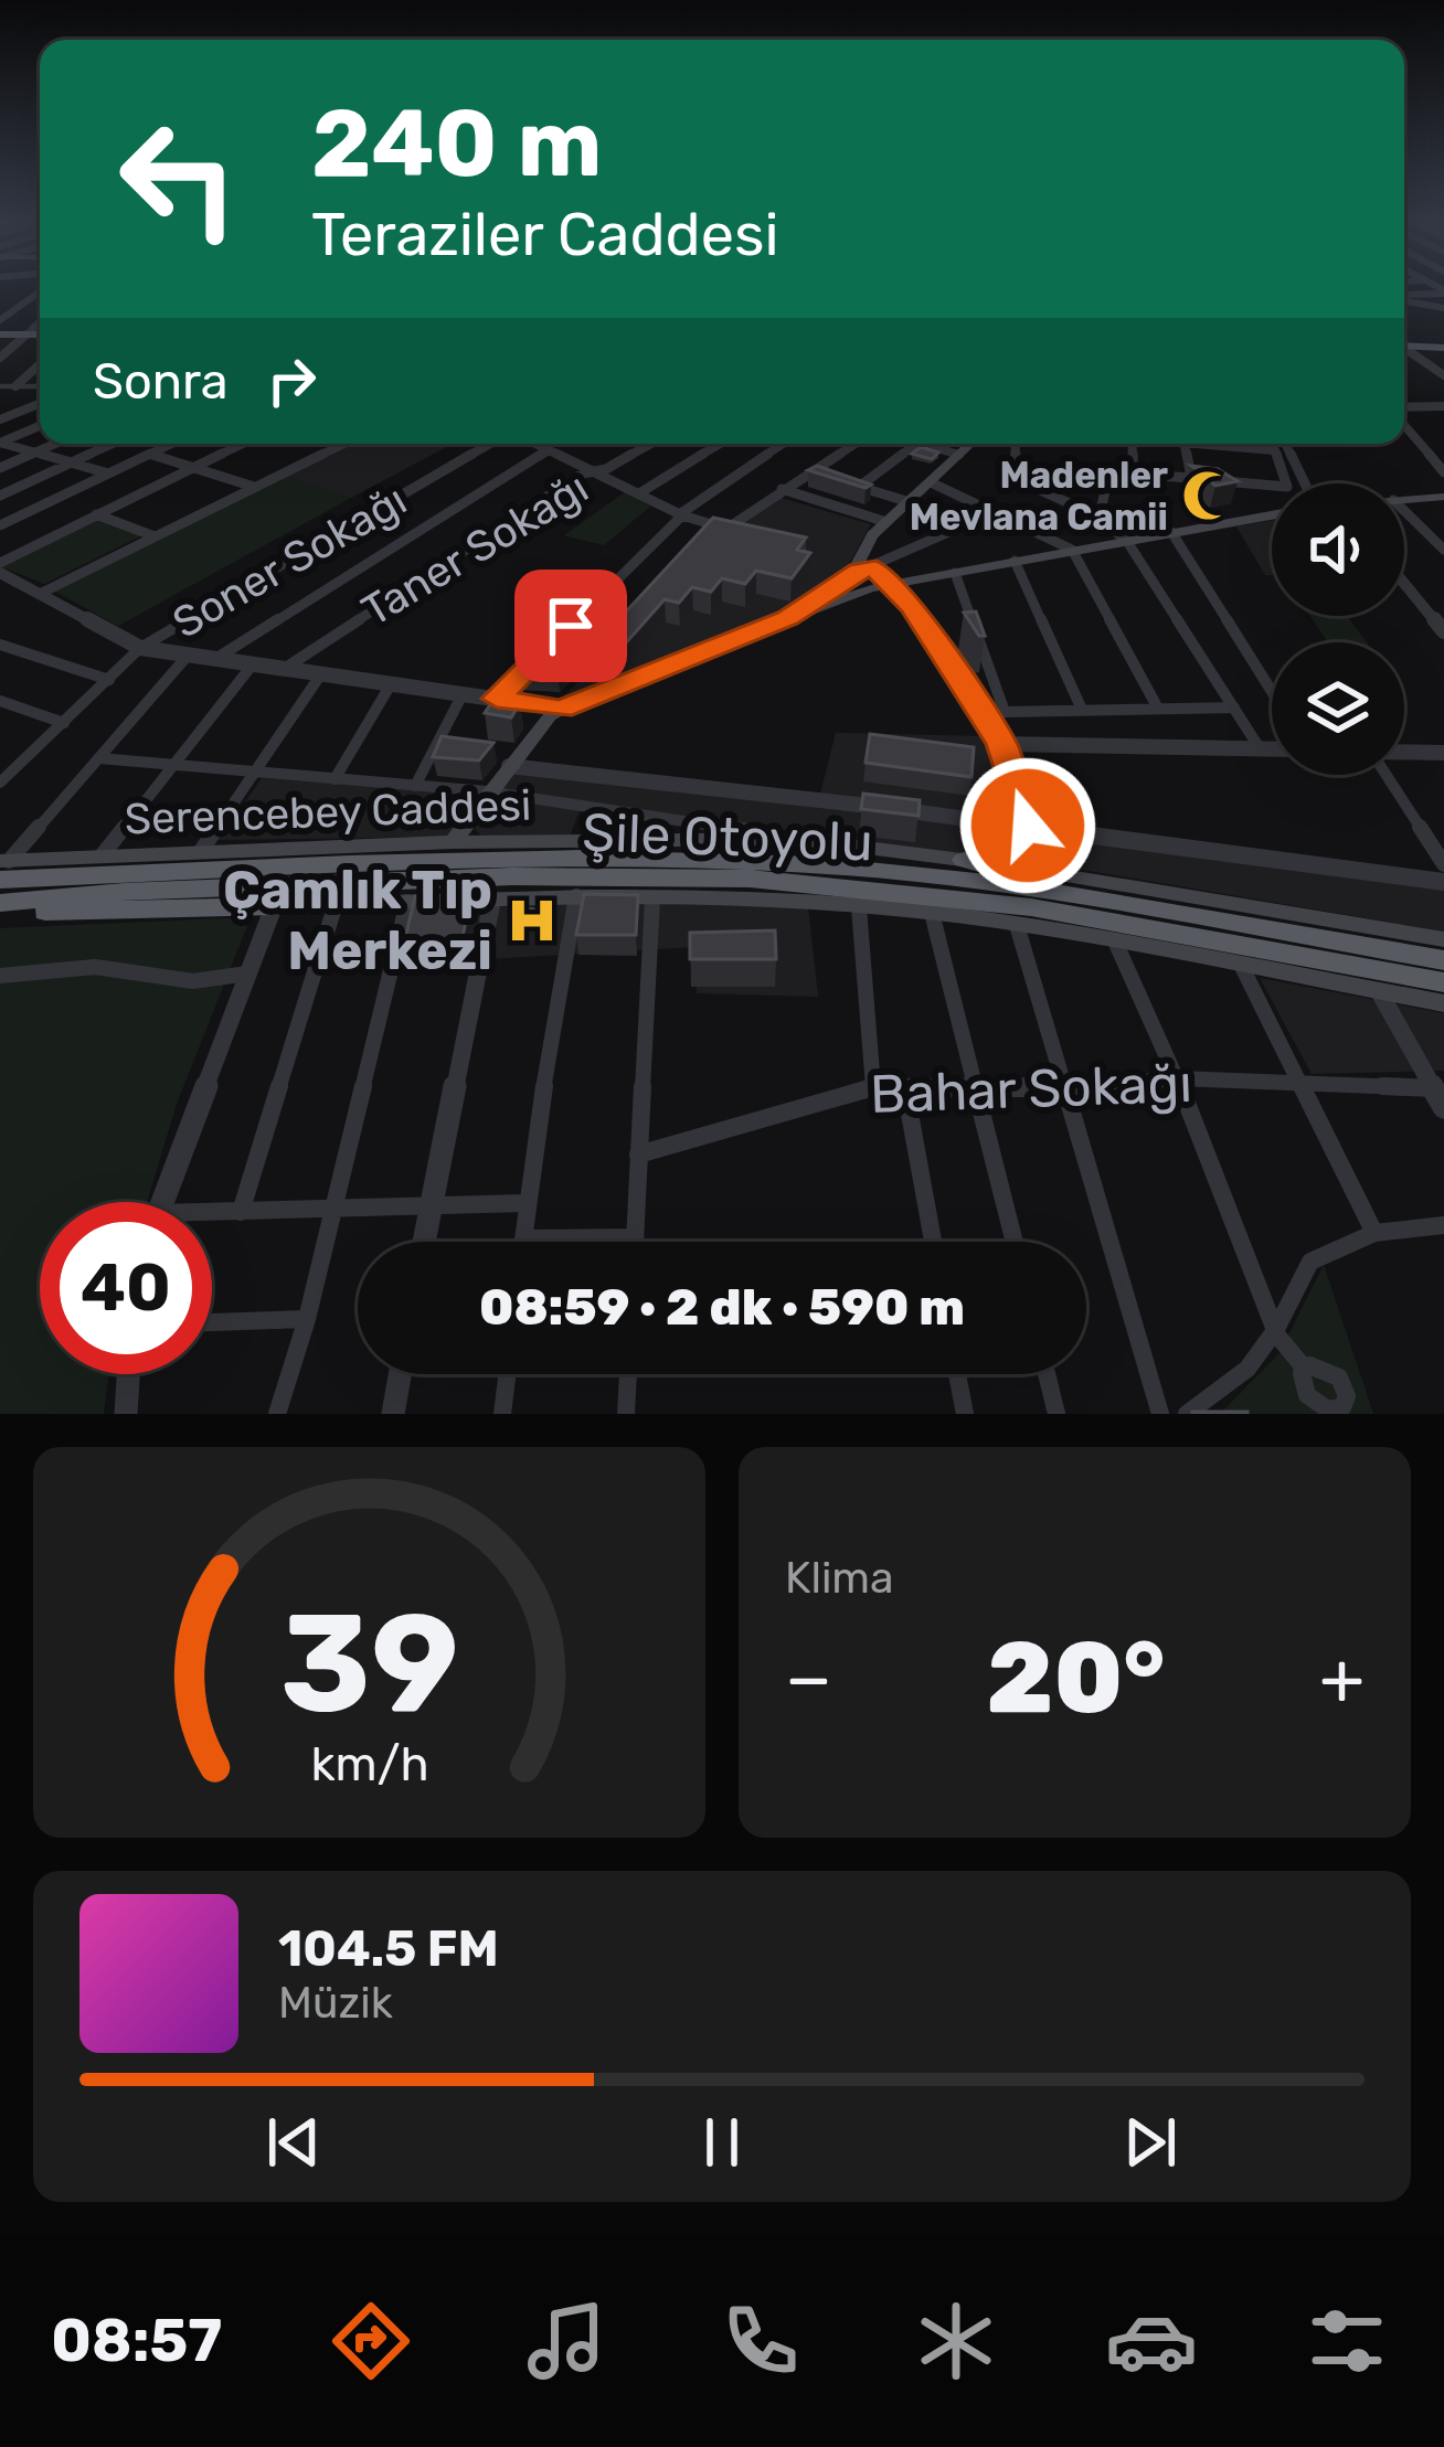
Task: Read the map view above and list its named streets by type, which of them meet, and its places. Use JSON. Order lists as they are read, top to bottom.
{
  "streets": {
    "highway": ["Şile Otoyolu"],
    "main road": ["Serencebey Caddesi"],
    "street": ["Taner Sokağı", "Soner Sokağı", "Bahar Sokağı"]
  },
  "crossings": [
    ["Serencebey Caddesi", "Şile Otoyolu"]
  ],
  "places": {
    "mosque": ["Madenler Mevlana Camii"],
    "hospital": ["Çamlık Tıp Merkezi"]
  },
  "page": {
    "turn": ["240 m", "Teraziler Caddesi"],
    "then": "Sonra",
    "limit": "40",
    "trip": "08:59 · 2 dk · 590 m",
    "tile": "Klima",
    "heat": ["−", "20°", "+"],
    "song": ["104.5 FM", "Müzik"],
    "tabs": "08:57",
    "gauge": ["39", "km/h"]
  }
}
